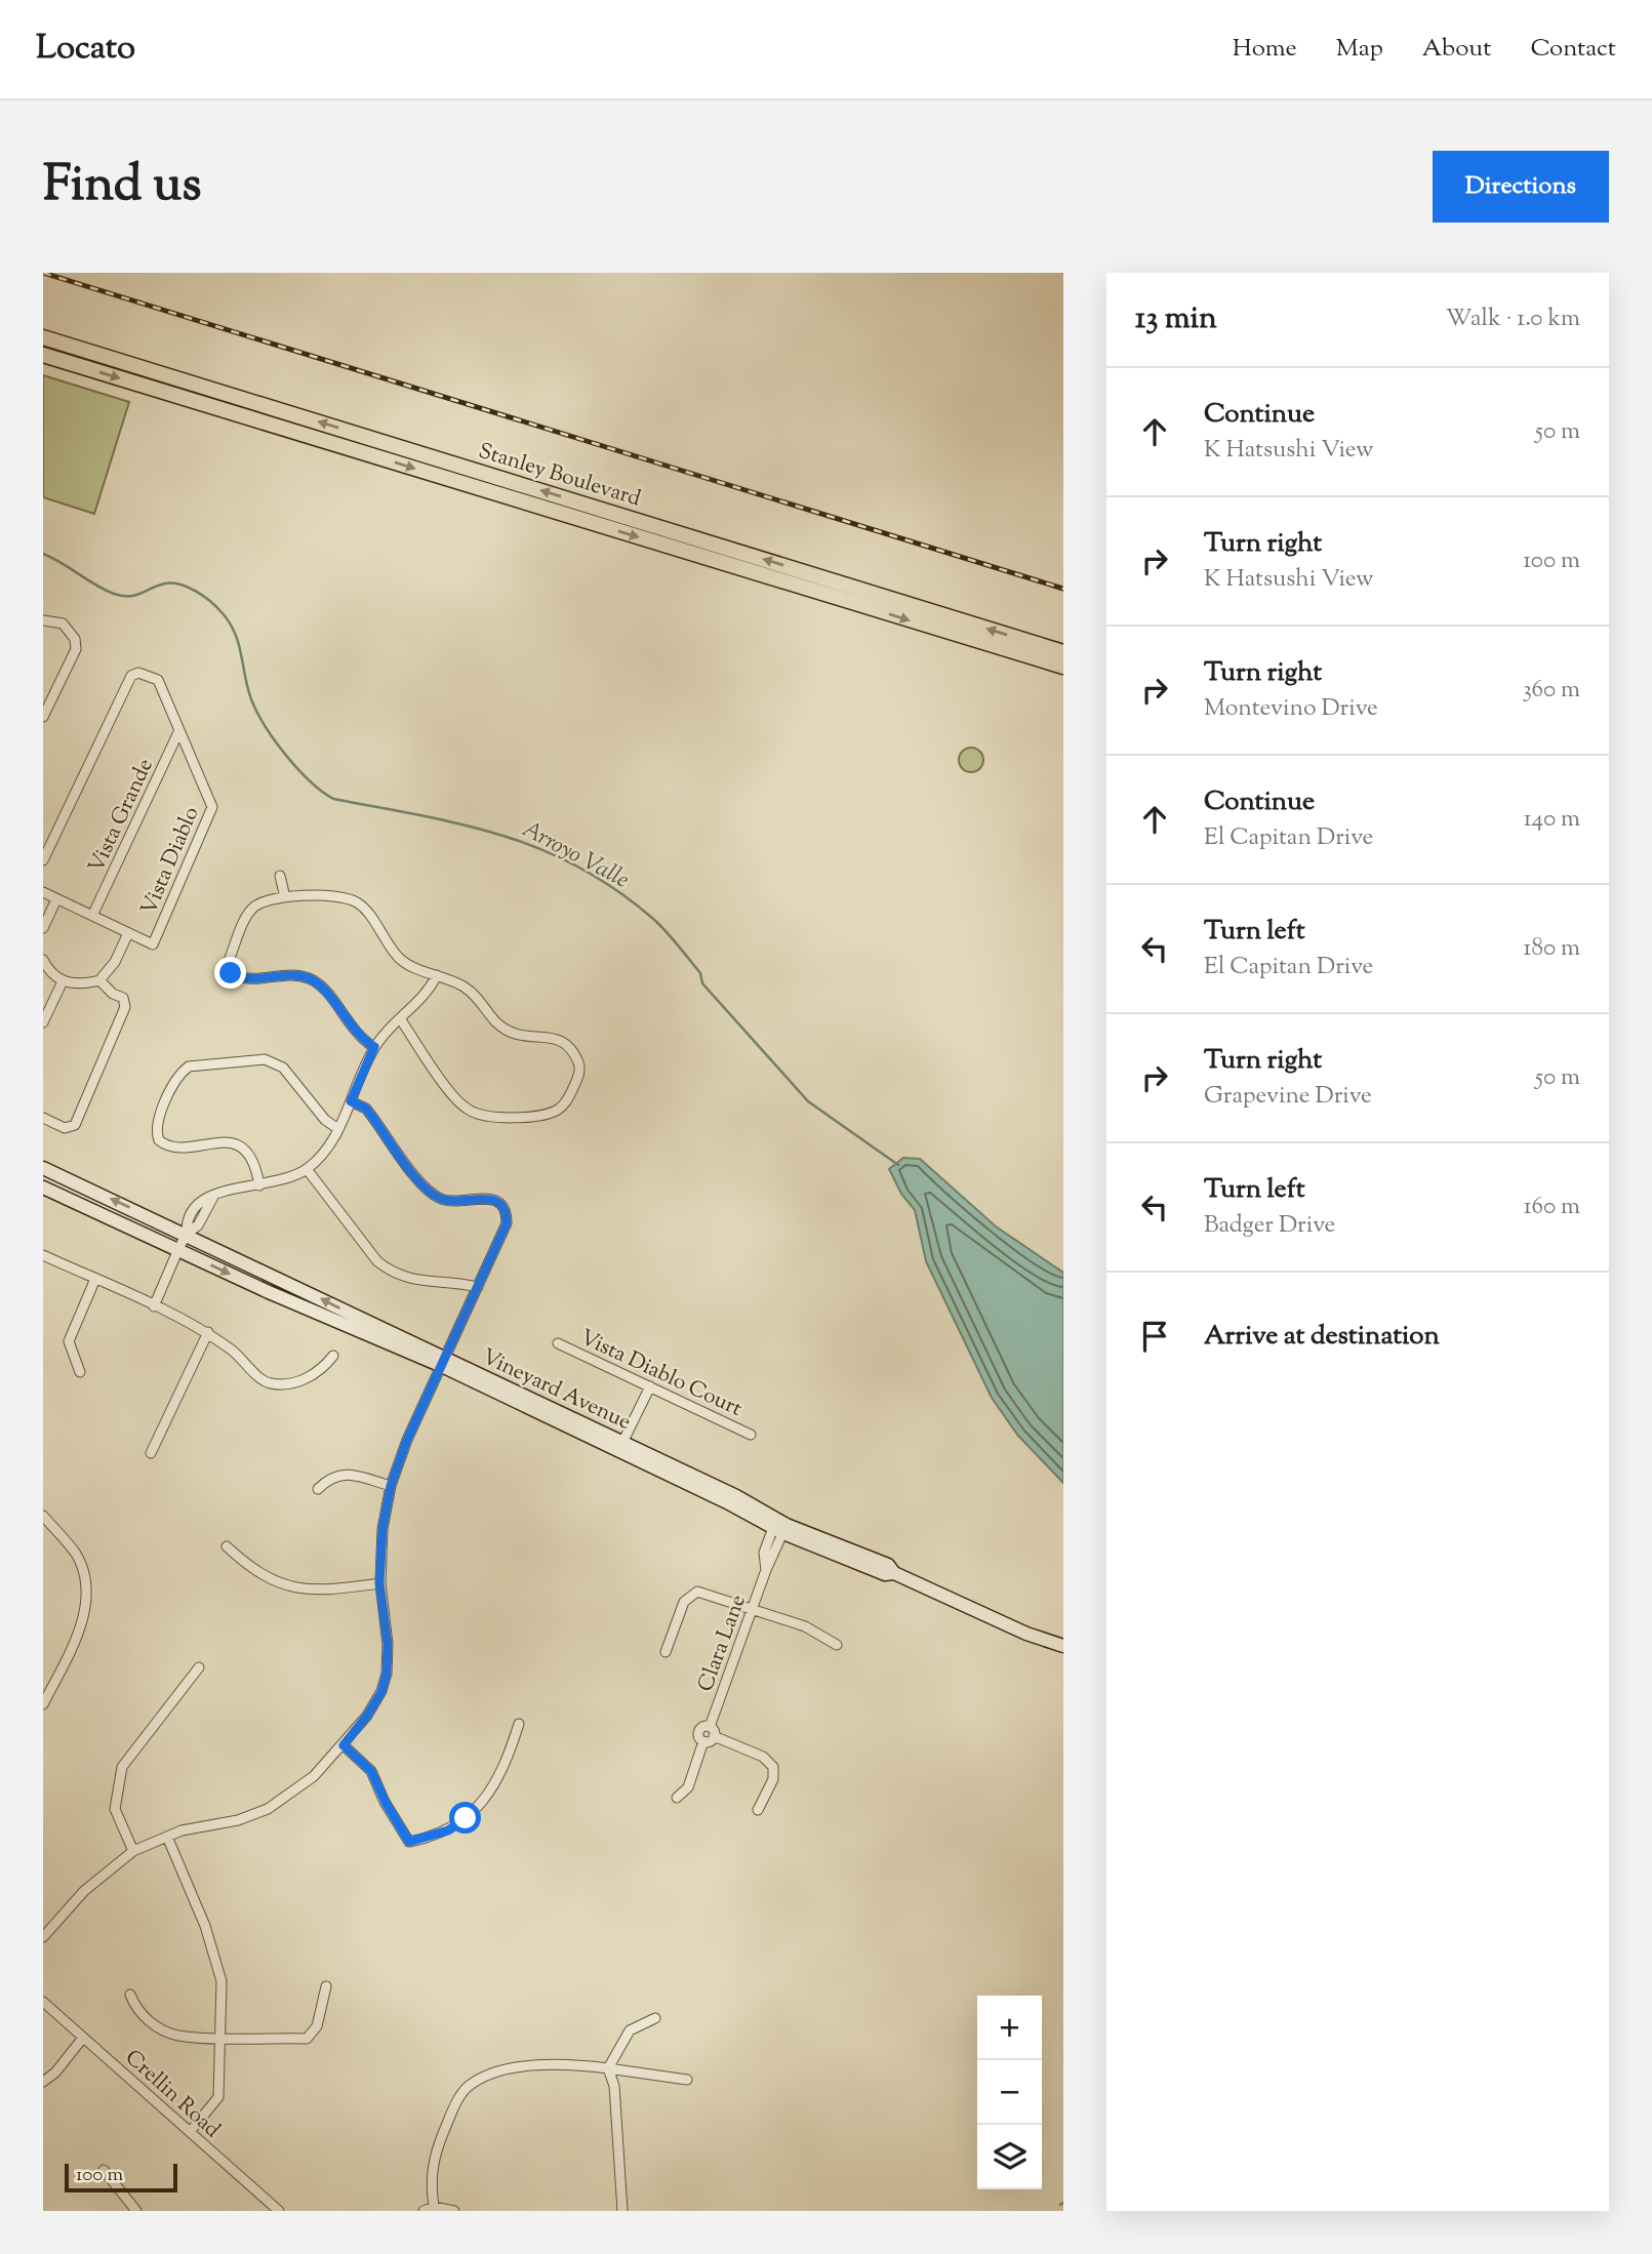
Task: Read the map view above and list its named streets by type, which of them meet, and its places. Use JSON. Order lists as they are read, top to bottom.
{
  "streets": {
    "main road": ["Stanley Boulevard"],
    "street": [
      "Vista Grande",
      "Vista Diablo",
      "Vista Diablo Court",
      "Vineyard Avenue",
      "Clara Lane",
      "Crellin Road"
    ]
  },
  "crossings": [
    ["Vista Grande", "Vista Diablo"],
    ["Vineyard Avenue", "Clara Lane"]
  ],
  "water": ["Arroyo Valle"],
  "scale_bar": "100 m",
  "page": {
    "header": "Locato",
    "nav": [
      "Home",
      "Map",
      "About",
      "Contact"
    ],
    "title": "Find us",
    "buttons": "Directions",
    "heading": ["13 min", "Walk · 1.0 km"],
    "list": [
      ["Continue", "K Hatsushi View", "50 m"],
      ["Turn right", "K Hatsushi View", "100 m"],
      ["Turn right", "Montevino Drive", "360 m"],
      ["Continue", "El Capitan Drive", "140 m"],
      ["Turn left", "El Capitan Drive", "180 m"],
      ["Turn right", "Grapevine Drive", "50 m"],
      ["Turn left", "Badger Drive", "160 m"],
      "Arrive at destination"
    ],
    "map_buttons": ["+", "−"],
    "scale": "100 m"
  }
}
